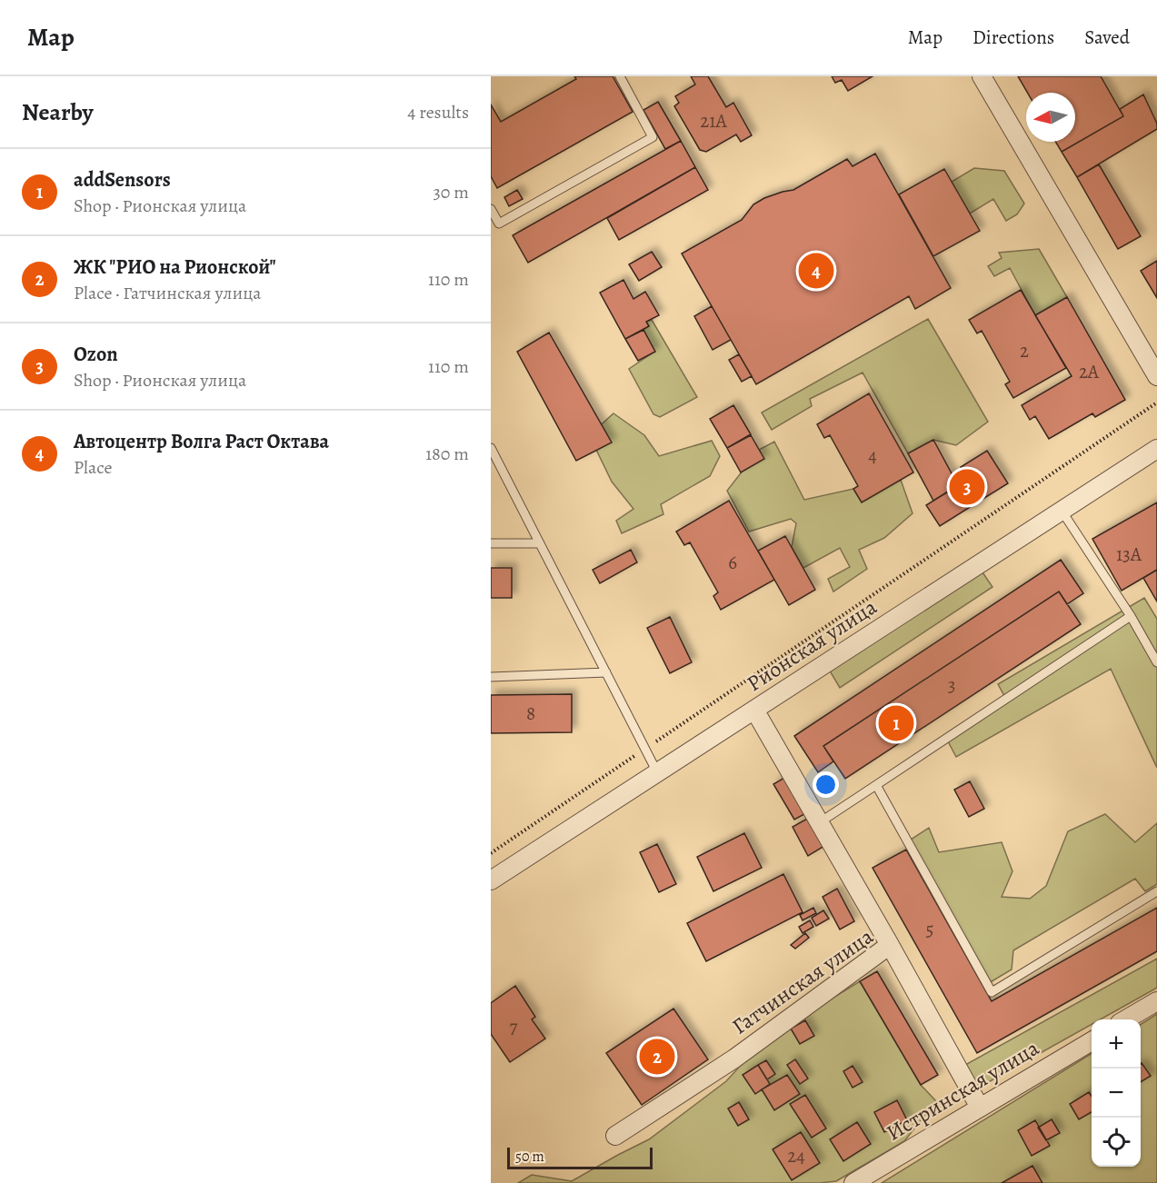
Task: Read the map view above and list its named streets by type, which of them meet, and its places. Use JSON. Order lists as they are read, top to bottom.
{
  "streets": {
    "street": ["Рионская улица", "Гатчинская улица", "Истринская улица"]
  },
  "crossings": [
    ["Гатчинская улица", "Истринская улица"]
  ],
  "house_numbers": [
    "21А",
    "2",
    "2А",
    "4",
    "13А",
    "6",
    "3",
    "8",
    "5",
    "7",
    "24"
  ],
  "scale_bar": "50 m",
  "north": "left",
  "page": {
    "header": "Map",
    "nav": ["Map", "Directions", "Saved"],
    "heading": ["Nearby", "4 results"],
    "list": [
      {
        "mark": "1",
        "name": "addSensors",
        "note": "Shop · Рионская улица",
        "value": "30 m"
      },
      {
        "mark": "2",
        "name": "ЖК \"РИО на Рионской\"",
        "note": "Place · Гатчинская улица",
        "value": "110 m"
      },
      {
        "mark": "3",
        "name": "Ozon",
        "note": "Shop · Рионская улица",
        "value": "110 m"
      },
      {
        "mark": "4",
        "name": "Автоцентр Волга Раст Октава",
        "note": "Place",
        "value": "180 m"
      }
    ],
    "pins": [
      "4",
      "3",
      "1",
      "2"
    ],
    "map_buttons": ["+", "−"],
    "scale": "50 m"
  }
}
